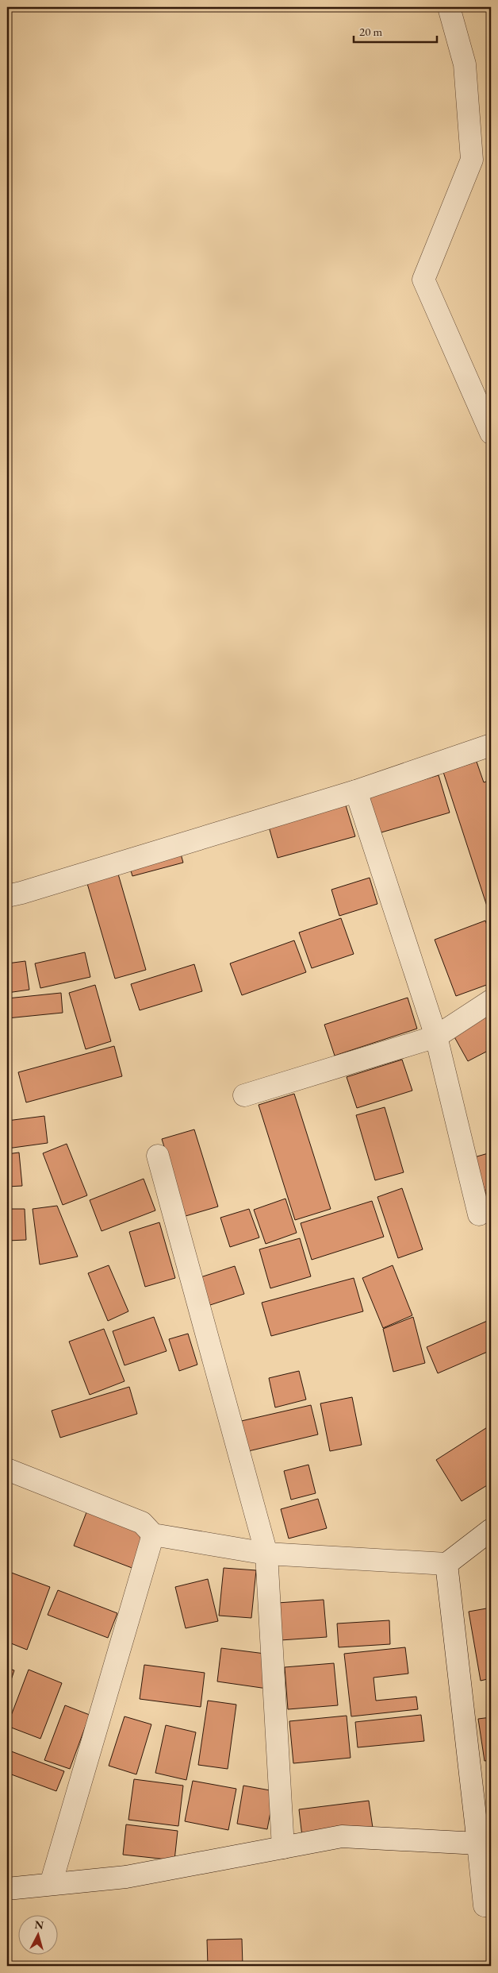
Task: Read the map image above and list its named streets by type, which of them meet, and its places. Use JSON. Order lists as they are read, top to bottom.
{
  "scale_bar": "20 m",
  "north": "top"
}
